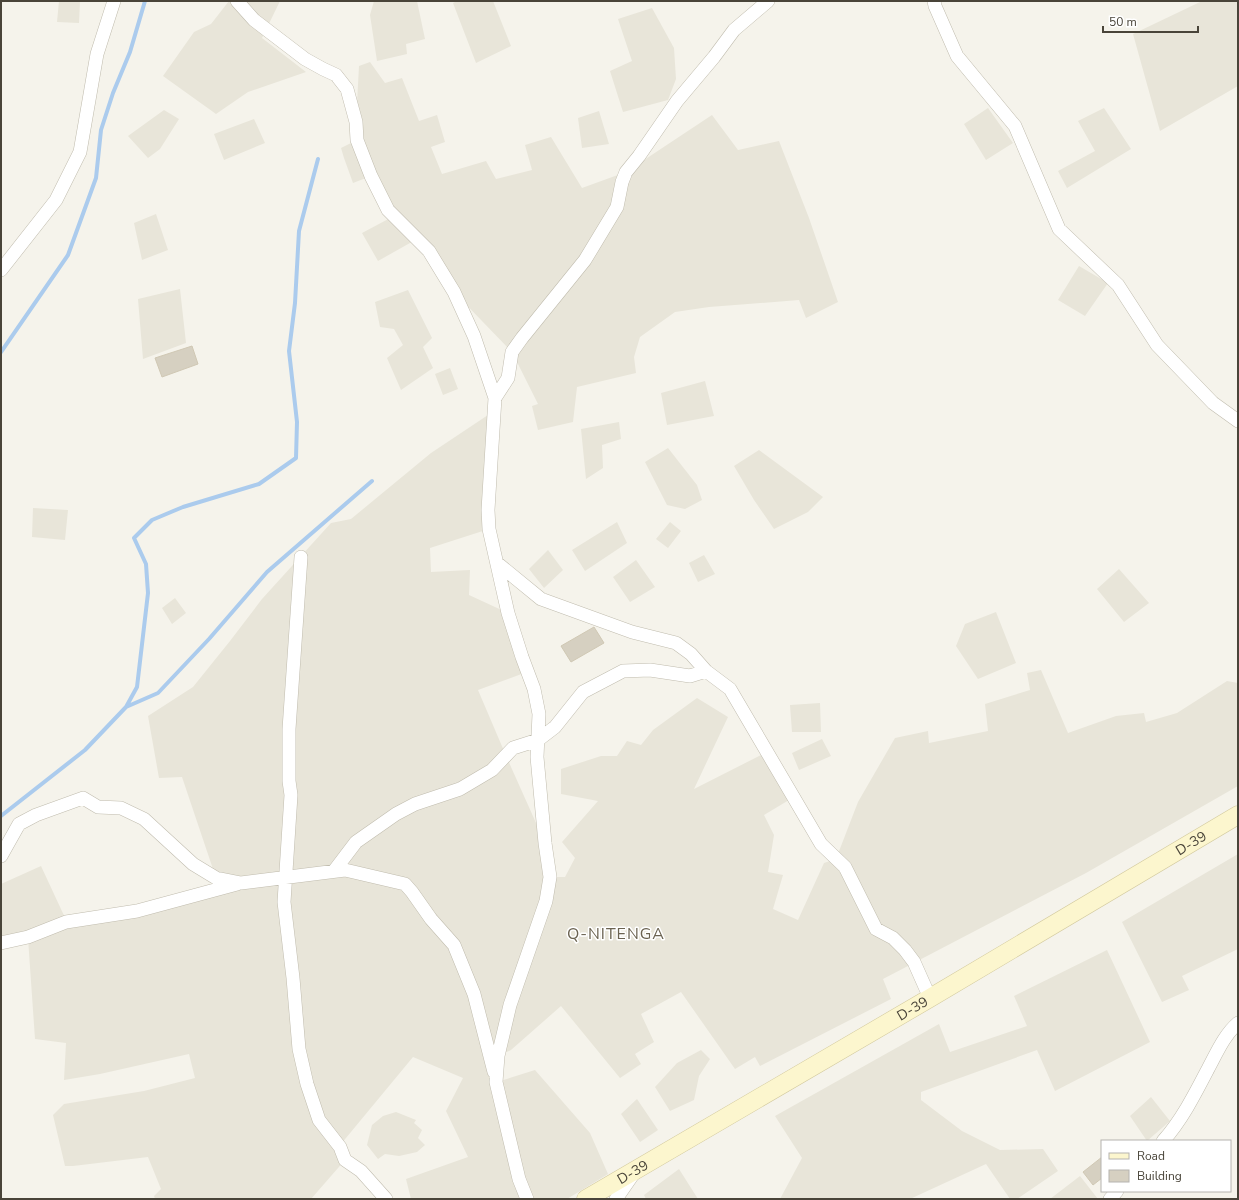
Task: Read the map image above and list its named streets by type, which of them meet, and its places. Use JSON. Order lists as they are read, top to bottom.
{
  "streets": {
    "main road": ["D-39"]
  },
  "districts": ["Q-NITENGA"],
  "legend": ["Road", "Building"],
  "scale_bar": "50 m"
}
